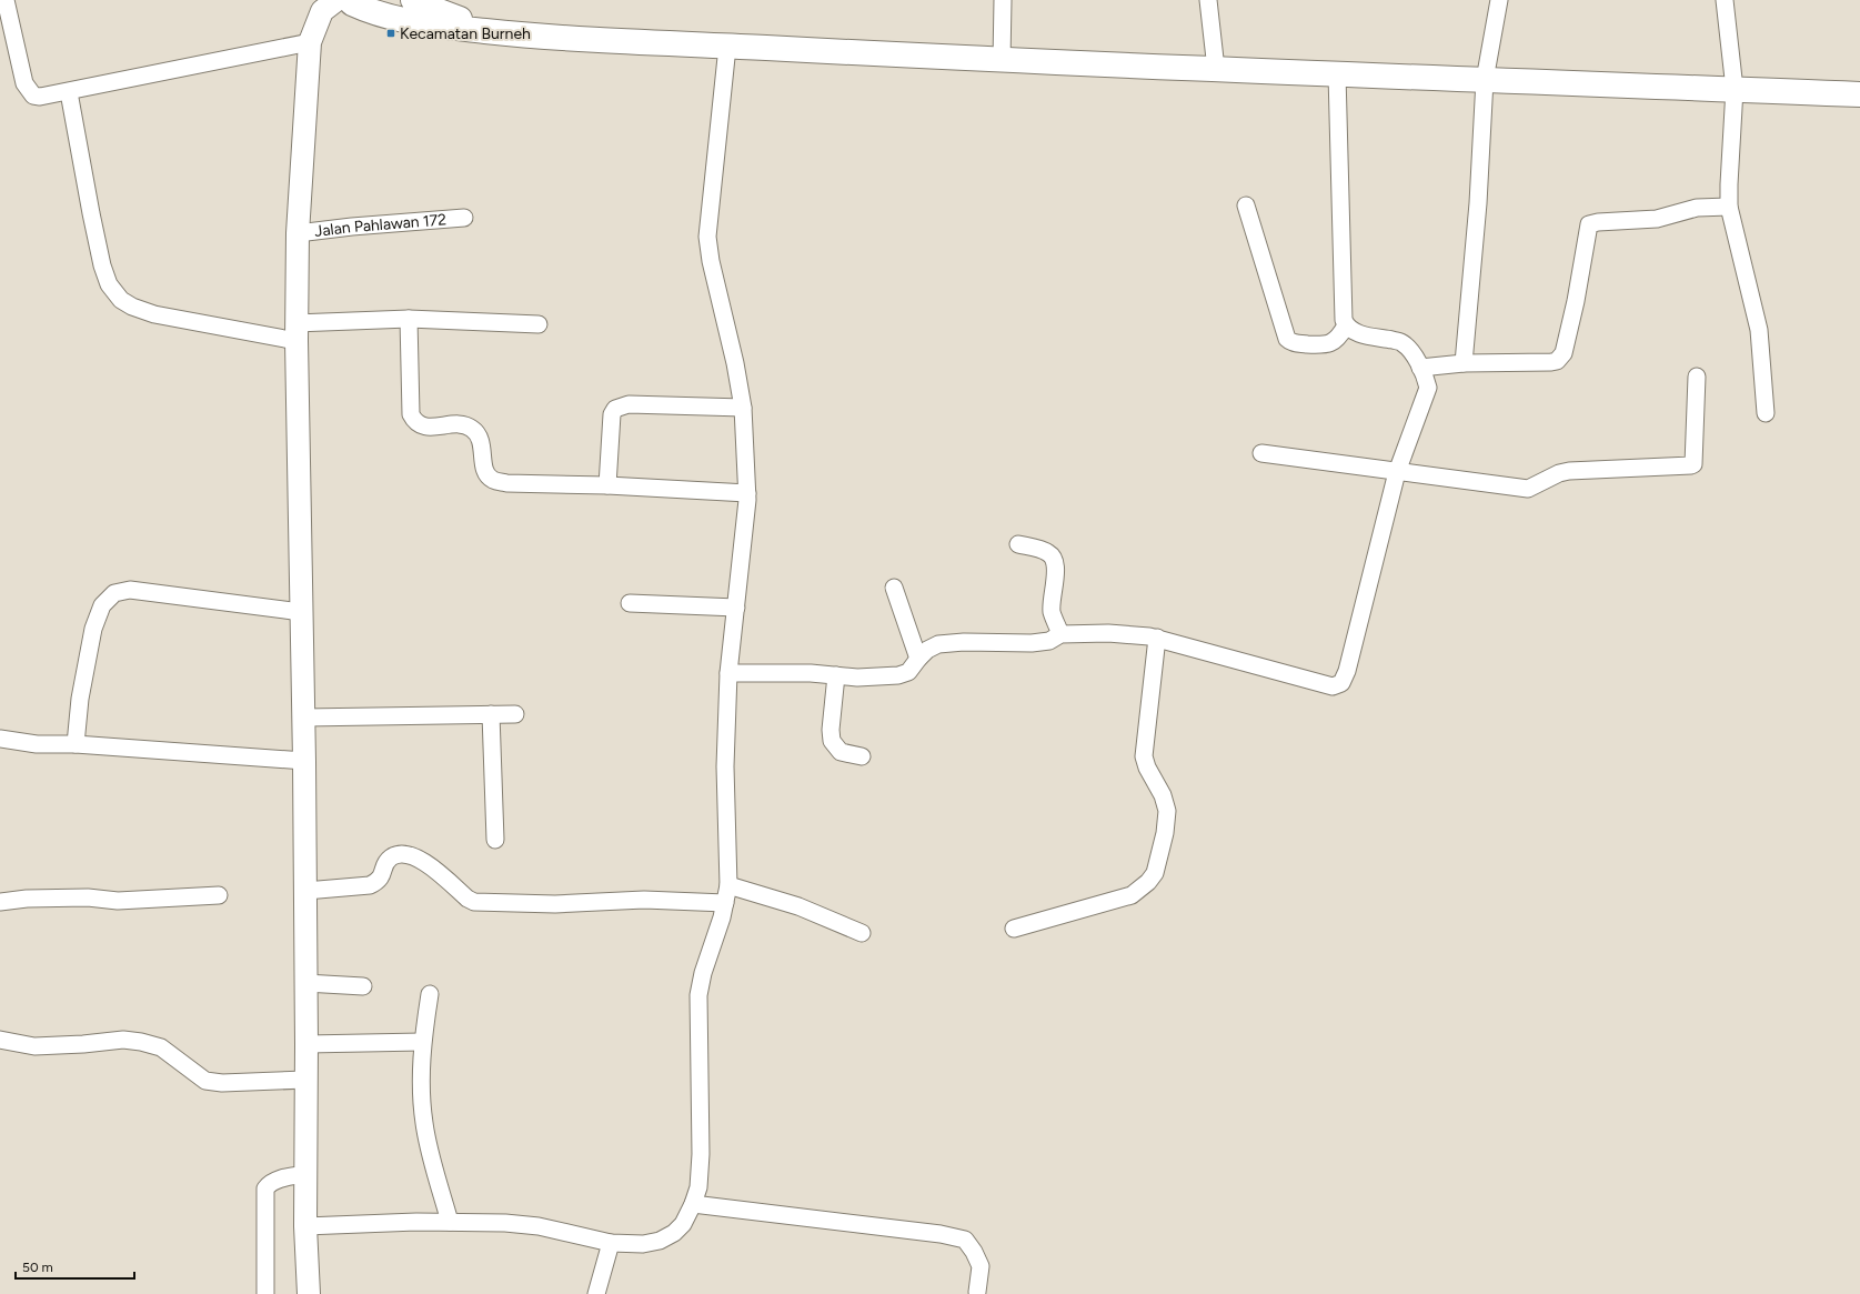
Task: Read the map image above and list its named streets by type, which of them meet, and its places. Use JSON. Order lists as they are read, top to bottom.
{
  "streets": {
    "street": ["Jalan Pahlawan 172"]
  },
  "places": {
    "transit": ["Kecamatan Burneh"]
  },
  "scale_bar": "50 m"
}
